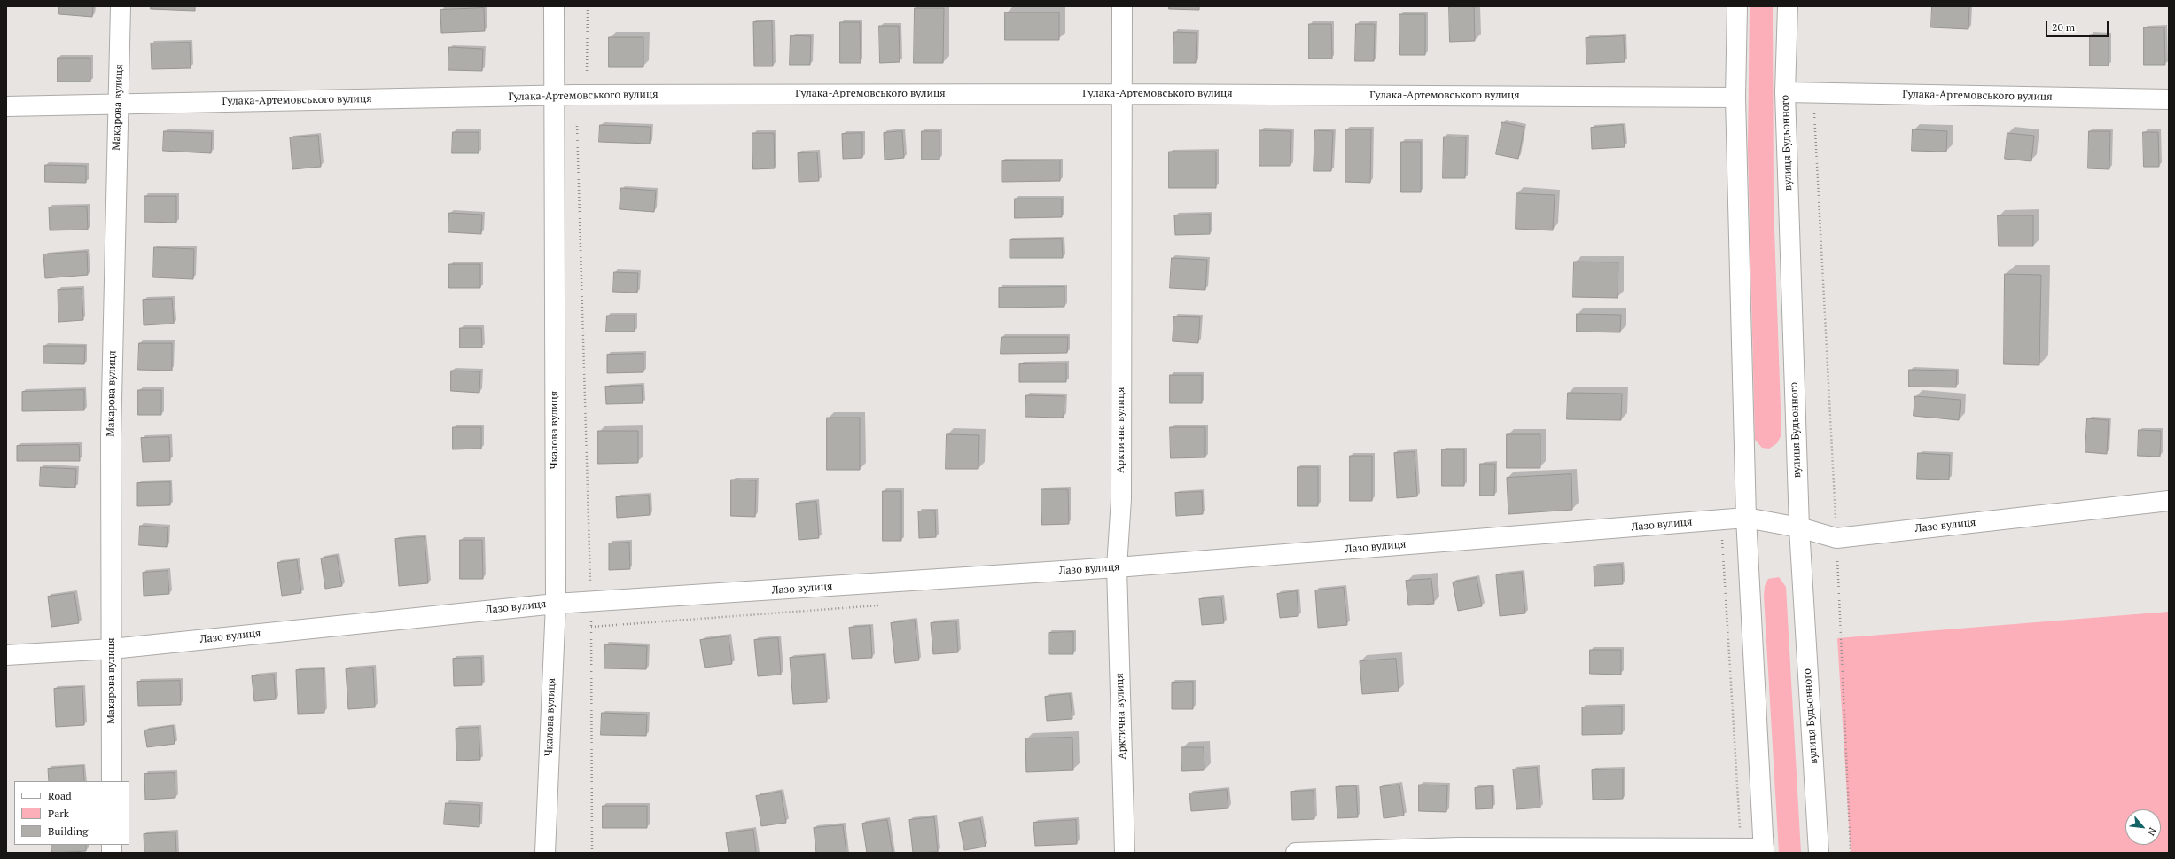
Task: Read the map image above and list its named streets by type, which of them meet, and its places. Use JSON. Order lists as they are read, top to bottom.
{
  "streets": {
    "street": [
      "Гулака-Артемовського вулиця",
      "Макарова вулиця",
      "вулиця Будьонного",
      "Чкалова вулиця",
      "Арктична вулиця",
      "Лазо вулиця"
    ]
  },
  "crossings": [
    ["Гулака-Артемовського вулиця", "Макарова вулиця"],
    ["Гулака-Артемовського вулиця", "вулиця Будьонного"],
    ["Гулака-Артемовського вулиця", "Чкалова вулиця"],
    ["Гулака-Артемовського вулиця", "Арктична вулиця"],
    ["Макарова вулиця", "Лазо вулиця"],
    ["вулиця Будьонного", "Лазо вулиця"],
    ["Чкалова вулиця", "Лазо вулиця"],
    ["Арктична вулиця", "Лазо вулиця"]
  ],
  "legend": ["Road", "Park", "Building"],
  "scale_bar": "20 m",
  "north": "bottom right"
}
